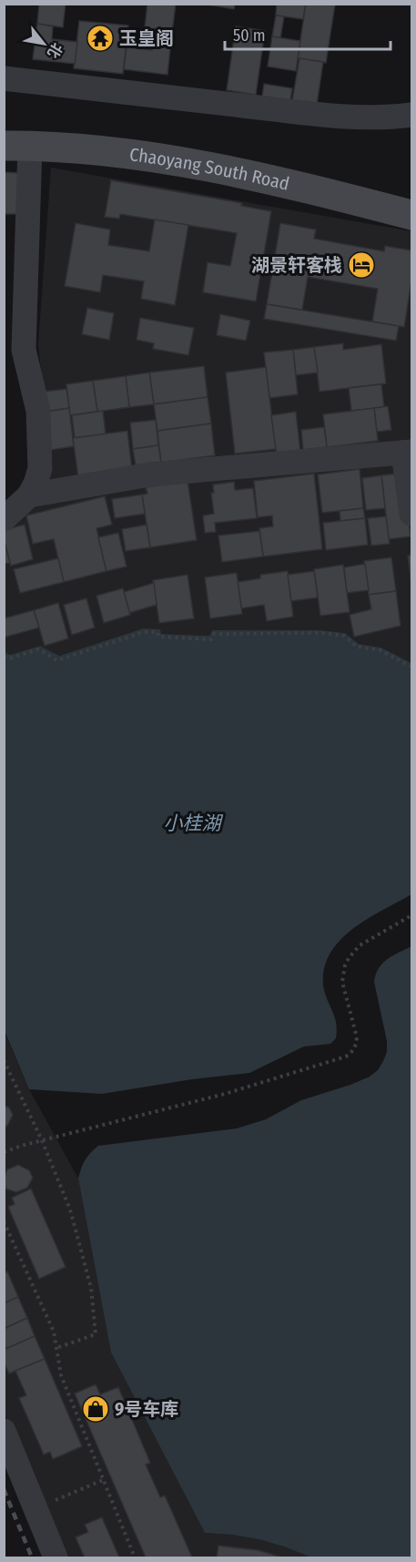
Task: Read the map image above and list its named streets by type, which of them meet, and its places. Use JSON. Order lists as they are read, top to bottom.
{
  "streets": {
    "main road": ["Chaoyang South Road"]
  },
  "water": ["小桂湖"],
  "places": {
    "temple": ["玉皇阁"],
    "hotel": ["湖景轩客栈"],
    "shop": ["9号车库"]
  },
  "scale_bar": "50 m",
  "north": "bottom right"
}
